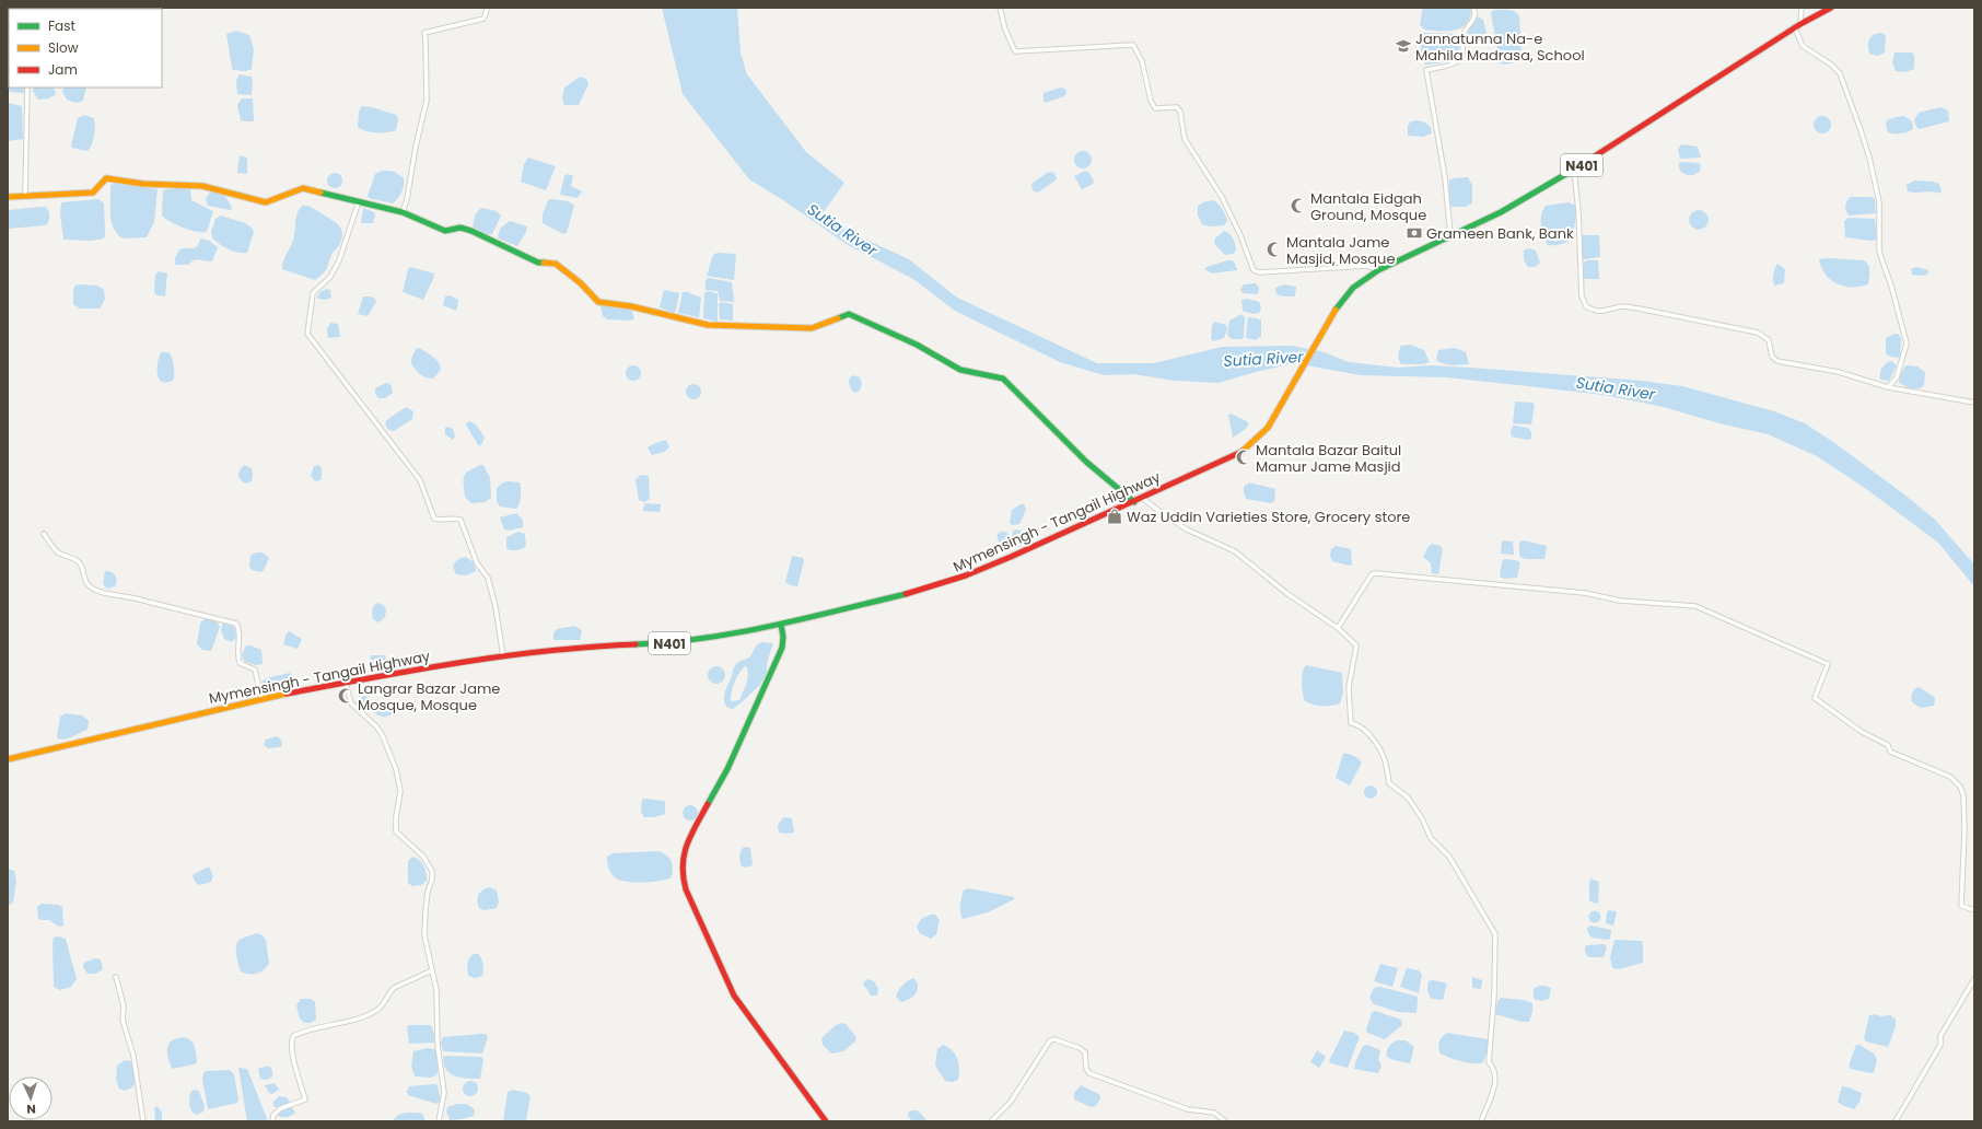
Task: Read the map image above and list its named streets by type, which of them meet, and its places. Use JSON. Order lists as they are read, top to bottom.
{
  "streets": {
    "main road": ["N401", "Mymensingh - Tangail Highway"]
  },
  "water": ["Sutia River"],
  "places": {
    "school or university": ["Jannatunna Na-e Mahila Madrasa, School"],
    "mosque": [
      "Mantala Eidgah Ground, Mosque",
      "Mantala Jame Masjid, Mosque",
      "Mantala Bazar Baitul Mamur Jame Masjid",
      "Langrar Bazar Jame Mosque, Mosque"
    ],
    "bank": ["Grameen Bank, Bank"],
    "shop": ["Waz Uddin Varieties Store, Grocery store"]
  },
  "legend": ["Fast", "Slow", "Jam"],
  "north": "bottom"
}
